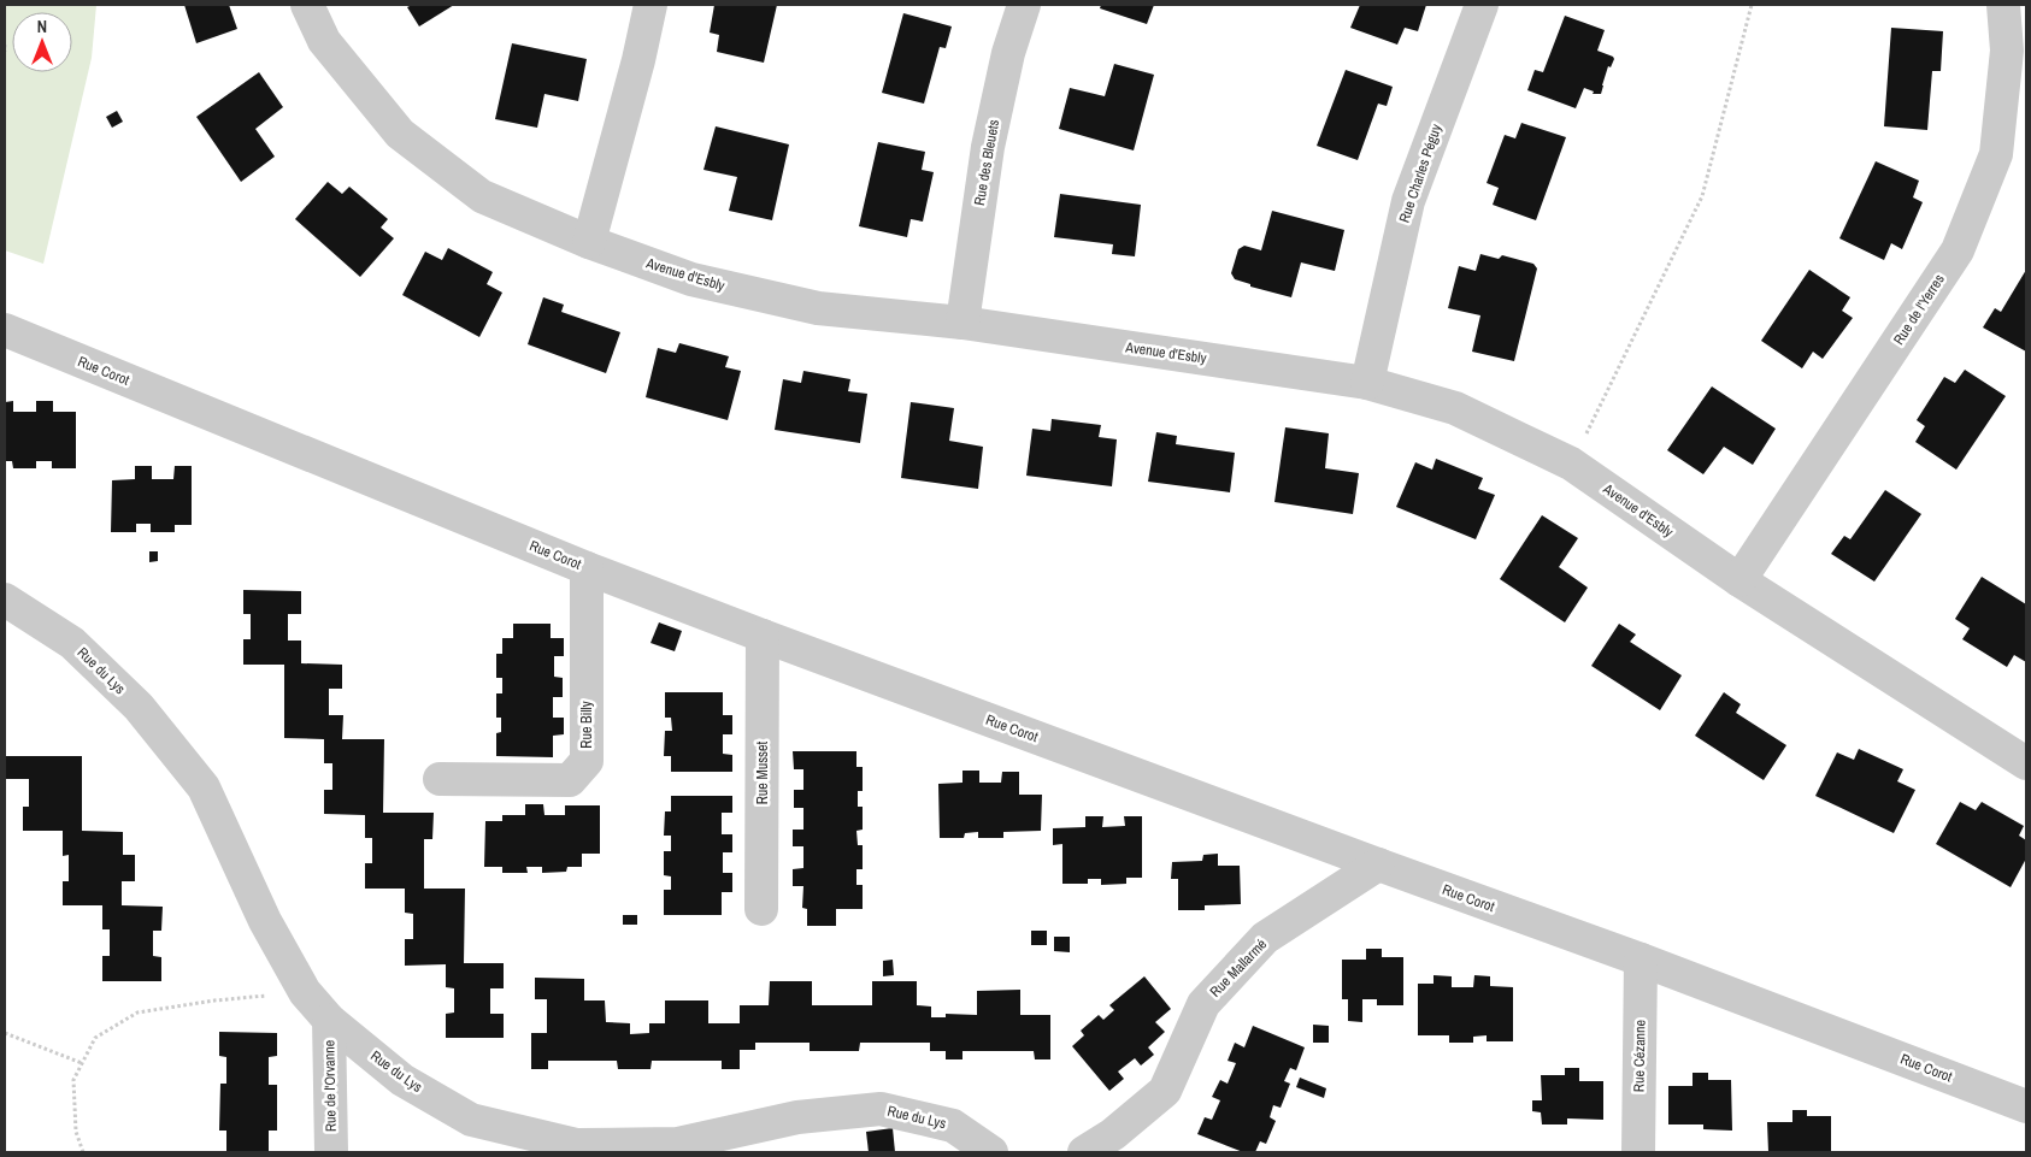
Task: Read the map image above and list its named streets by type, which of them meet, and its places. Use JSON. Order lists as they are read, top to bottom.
{
  "streets": {
    "street": [
      "Rue des Bleuets",
      "Rue Charles Péguy",
      "Avenue d'Esbly",
      "Rue de l'Yerres",
      "Rue Corot",
      "Rue du Lys",
      "Rue Billy",
      "Rue Musset",
      "Rue Mallarmé",
      "Rue Cézanne",
      "Rue de l'Orvanne"
    ]
  },
  "crossings": [
    ["Rue des Bleuets", "Avenue d'Esbly"],
    ["Rue Charles Péguy", "Avenue d'Esbly"],
    ["Avenue d'Esbly", "Rue de l'Yerres"],
    ["Rue Corot", "Rue Billy"],
    ["Rue Corot", "Rue Musset"],
    ["Rue Corot", "Rue Mallarmé"],
    ["Rue Corot", "Rue Cézanne"],
    ["Rue du Lys", "Rue de l'Orvanne"]
  ],
  "north": "top"
}
